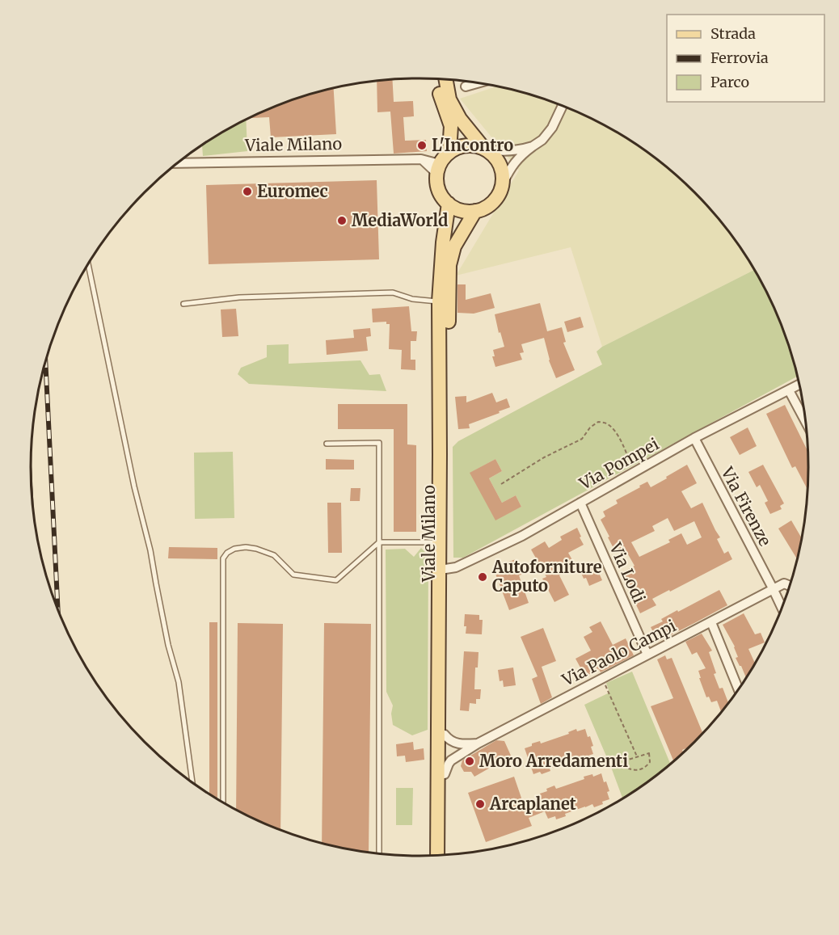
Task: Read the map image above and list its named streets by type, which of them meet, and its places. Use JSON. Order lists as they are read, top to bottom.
{
  "streets": {
    "main road": ["Viale Milano"],
    "street": [
      "Via Pompei",
      "Via Firenze",
      "Via Lodi",
      "Via Paolo Campi"
    ]
  },
  "crossings": [
    ["Viale Milano", "Via Pompei"],
    ["Viale Milano", "Via Paolo Campi"],
    ["Via Pompei", "Via Firenze"],
    ["Via Pompei", "Via Lodi"],
    ["Via Firenze", "Via Paolo Campi"],
    ["Via Lodi", "Via Paolo Campi"]
  ],
  "places": [
    "L'Incontro",
    "Euromec",
    "MediaWorld",
    "Autoforniture Caputo",
    "Moro Arredamenti",
    "Arcaplanet"
  ],
  "legend": ["Strada", "Ferrovia", "Parco"]
}
